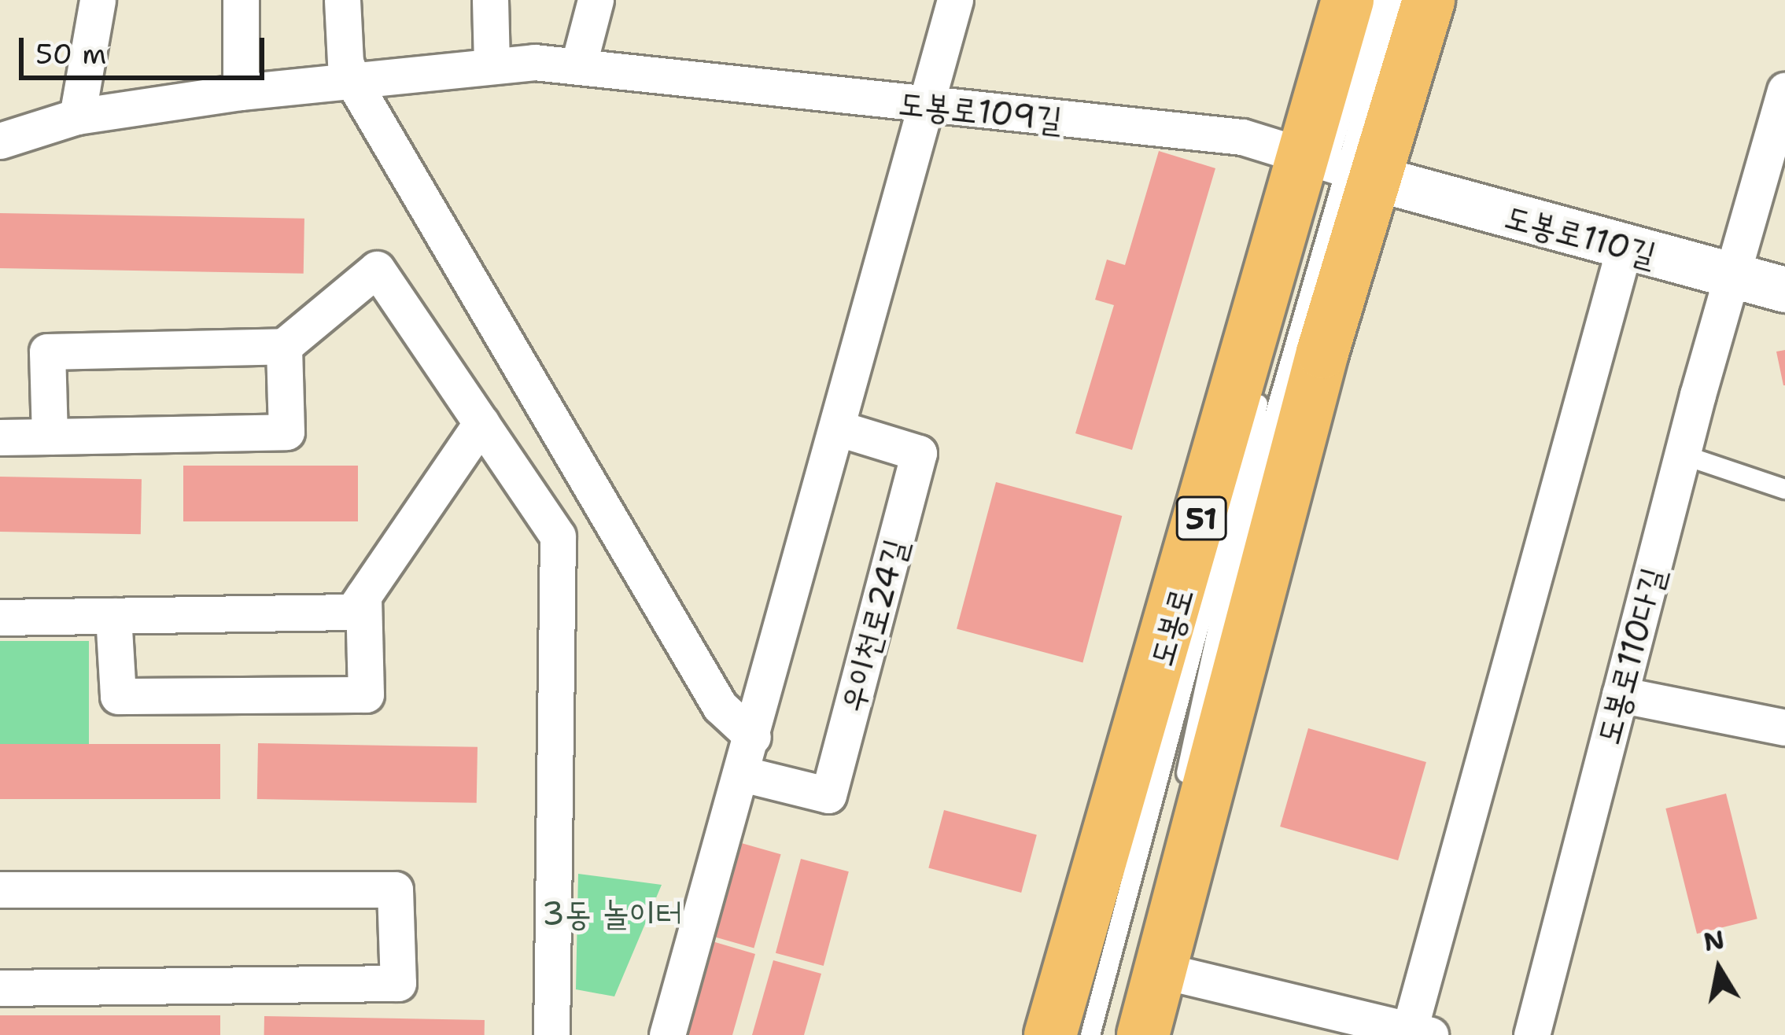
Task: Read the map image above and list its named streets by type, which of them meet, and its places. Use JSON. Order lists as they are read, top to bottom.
{
  "streets": {
    "main road": ["51", "도봉로"],
    "street": [
      "도봉로109길",
      "도봉로110길",
      "우이천로24길",
      "도봉로110다길"
    ]
  },
  "crossings": [
    ["도봉로109길", "도봉로110길"],
    ["도봉로109길", "도봉로"],
    ["도봉로110길", "도봉로"],
    ["도봉로110길", "도봉로110다길"]
  ],
  "parks": ["3동 놀이터"],
  "scale_bar": "50 m",
  "north": "top"
}
